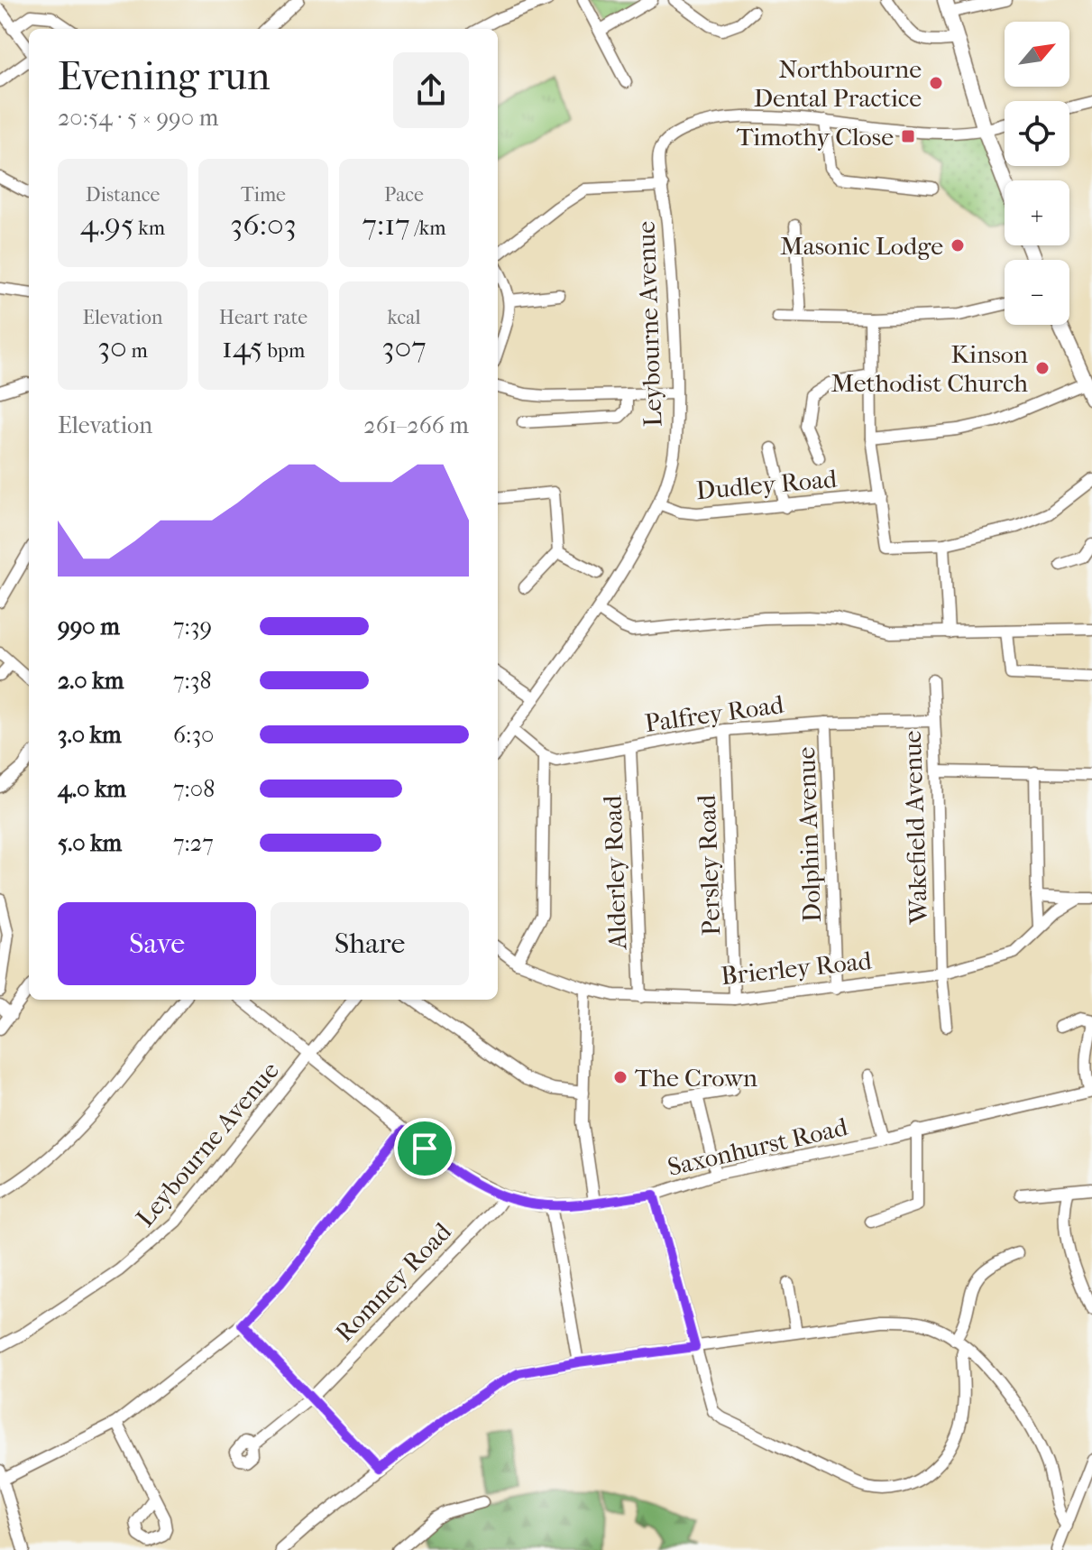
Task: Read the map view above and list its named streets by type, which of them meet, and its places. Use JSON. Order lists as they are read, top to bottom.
{
  "streets": {
    "street": [
      "Leybourne Avenue",
      "Dudley Road",
      "Palfrey Road",
      "Wakefield Avenue",
      "Dolphin Avenue",
      "Persley Road",
      "Alderley Road",
      "Brierley Road",
      "Saxonhurst Road",
      "Romney Road"
    ]
  },
  "crossings": [
    ["Leybourne Avenue", "Dudley Road"],
    ["Leybourne Avenue", "Saxonhurst Road"],
    ["Palfrey Road", "Wakefield Avenue"],
    ["Palfrey Road", "Dolphin Avenue"],
    ["Palfrey Road", "Persley Road"],
    ["Palfrey Road", "Alderley Road"],
    ["Wakefield Avenue", "Brierley Road"],
    ["Dolphin Avenue", "Brierley Road"],
    ["Persley Road", "Brierley Road"],
    ["Alderley Road", "Brierley Road"],
    ["Saxonhurst Road", "Romney Road"]
  ],
  "places": {
    "other": [
      "Northbourne Dental Practice",
      "Masonic Lodge",
      "Kinson Methodist Church",
      "The Crown"
    ],
    "transit": ["Timothy Close"]
  },
  "north": "top right",
  "page": {
    "map_buttons": ["+", "−"],
    "heading": ["Evening run", "20:54 · 5 × 990 m"],
    "stats": [
      ["Distance", "4.95 km"],
      ["Time", "36:03"],
      ["Pace", "7:17 /km"],
      ["Elevation", "30 m"],
      ["Heart rate", "145 bpm"],
      ["kcal", "307"]
    ],
    "chart": ["Elevation", "261–266 m"],
    "list": [
      {
        "name": "990 m",
        "note": "7:39"
      },
      {
        "name": "2.0 km",
        "note": "7:38"
      },
      {
        "name": "3.0 km",
        "note": "6:30"
      },
      {
        "name": "4.0 km",
        "note": "7:08"
      },
      {
        "name": "5.0 km",
        "note": "7:27"
      }
    ],
    "buttons": ["Save", "Share"]
  }
}
